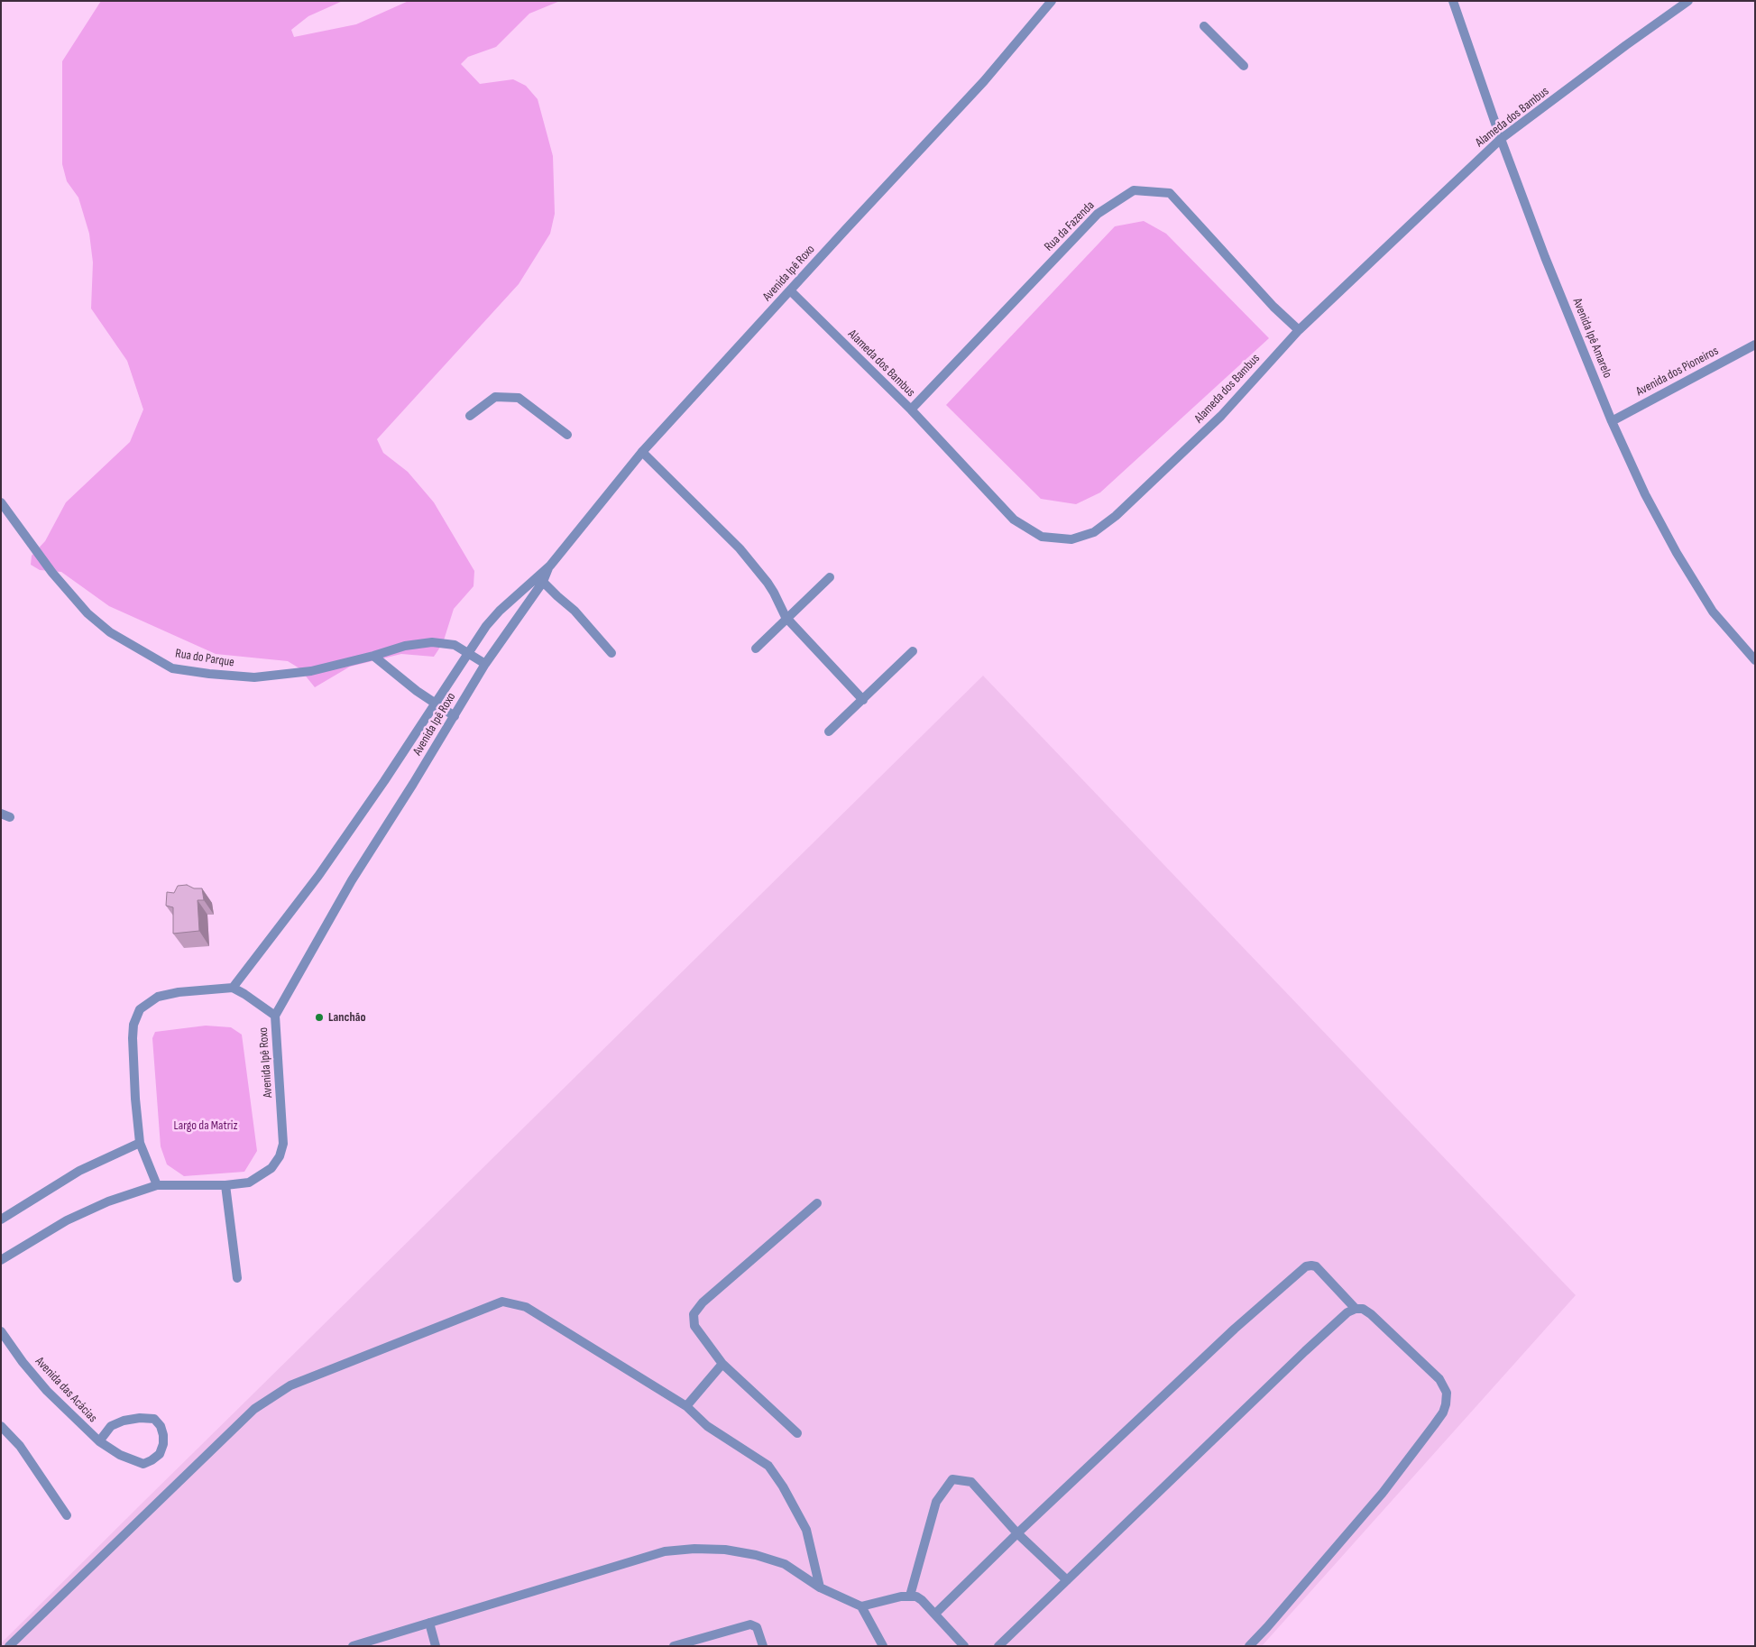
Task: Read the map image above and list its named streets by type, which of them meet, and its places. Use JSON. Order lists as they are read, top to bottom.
{
  "streets": {
    "street": [
      "Alameda dos Bambus",
      "Rua da Fazenda",
      "Avenida Ipê Roxo",
      "Avenida Ipê Amarelo",
      "Avenida dos Pioneiros",
      "Rua do Parque",
      "Avenida das Acácias"
    ]
  },
  "crossings": [
    ["Alameda dos Bambus", "Rua da Fazenda"],
    ["Alameda dos Bambus", "Avenida Ipê Roxo"],
    ["Alameda dos Bambus", "Avenida Ipê Amarelo"],
    ["Avenida Ipê Roxo", "Rua do Parque"],
    ["Avenida Ipê Amarelo", "Avenida dos Pioneiros"]
  ],
  "parks": ["Largo da Matriz"],
  "places": ["Lanchão"]
}
